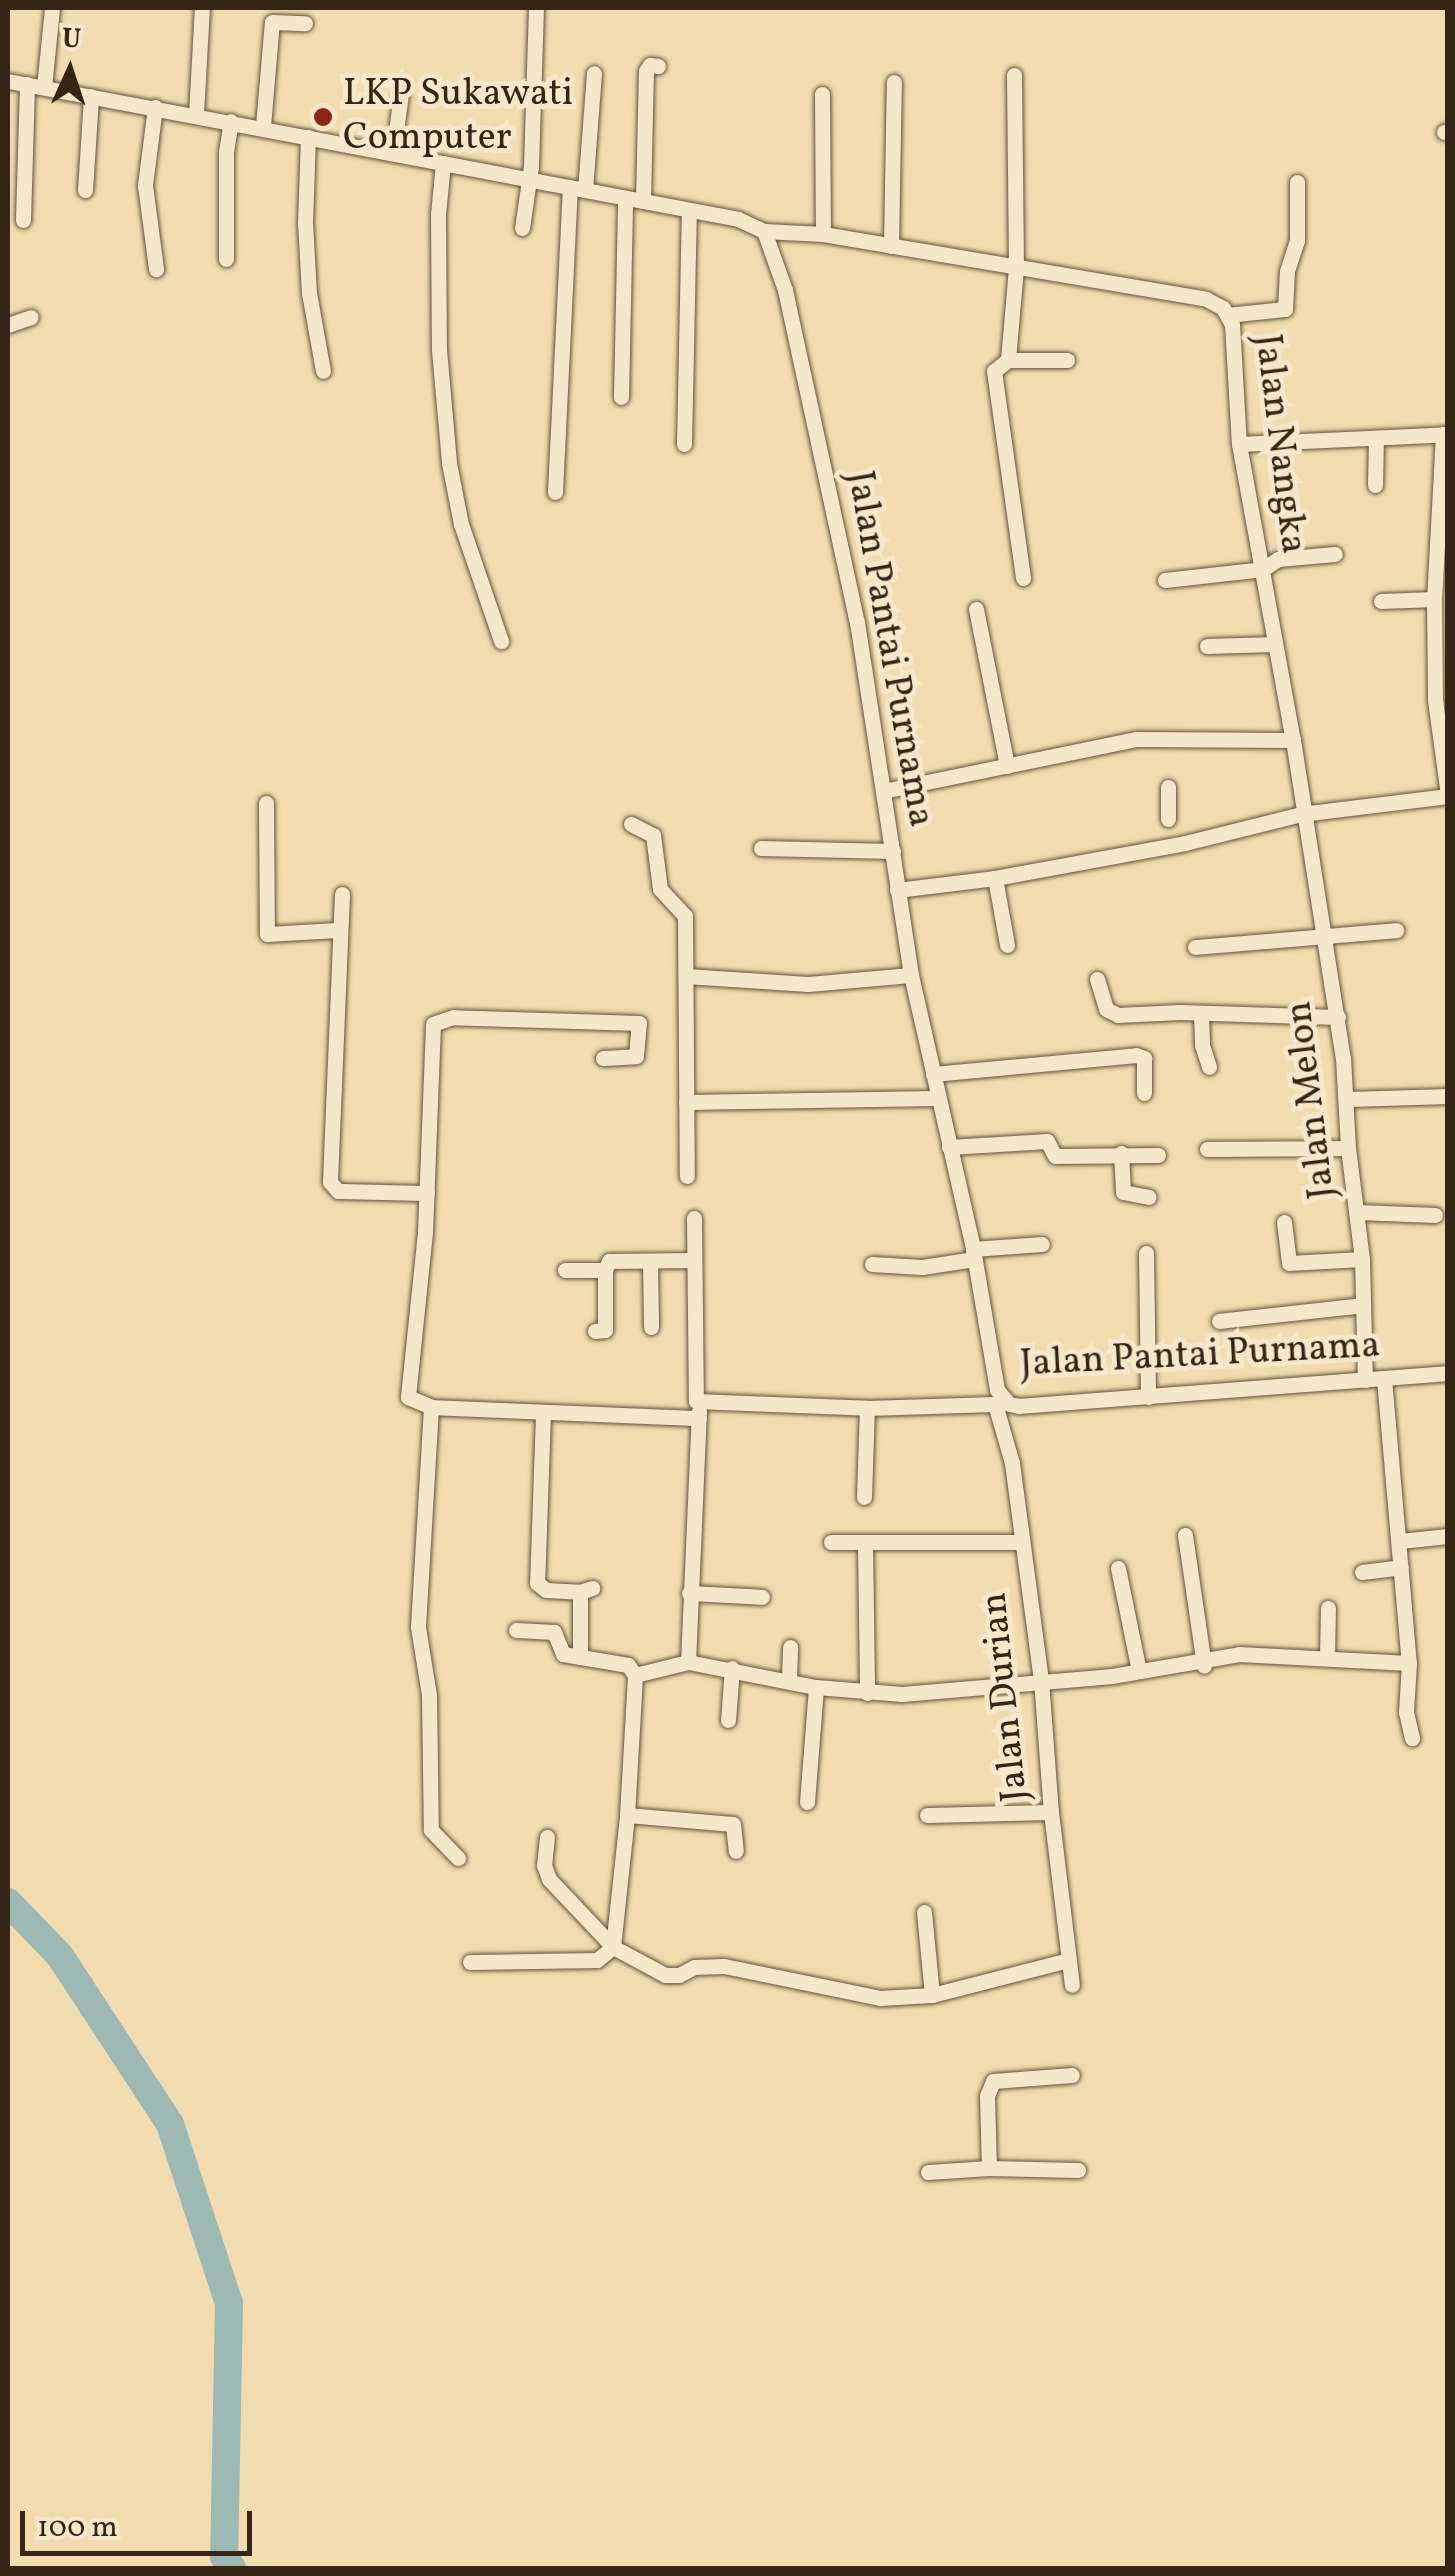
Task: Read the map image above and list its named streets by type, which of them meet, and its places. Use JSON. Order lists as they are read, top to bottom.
{
  "streets": {
    "street": [
      "Jalan Nangka",
      "Jalan Pantai Purnama",
      "Jalan Melon",
      "Jalan Durian"
    ]
  },
  "crossings": [
    ["Jalan Nangka", "Jalan Pantai Purnama"],
    ["Jalan Nangka", "Jalan Melon"],
    ["Jalan Pantai Purnama", "Jalan Melon"],
    ["Jalan Pantai Purnama", "Jalan Durian"]
  ],
  "places": ["LKP Sukawati Computer"],
  "scale_bar": "100 m",
  "north": "top"
}
